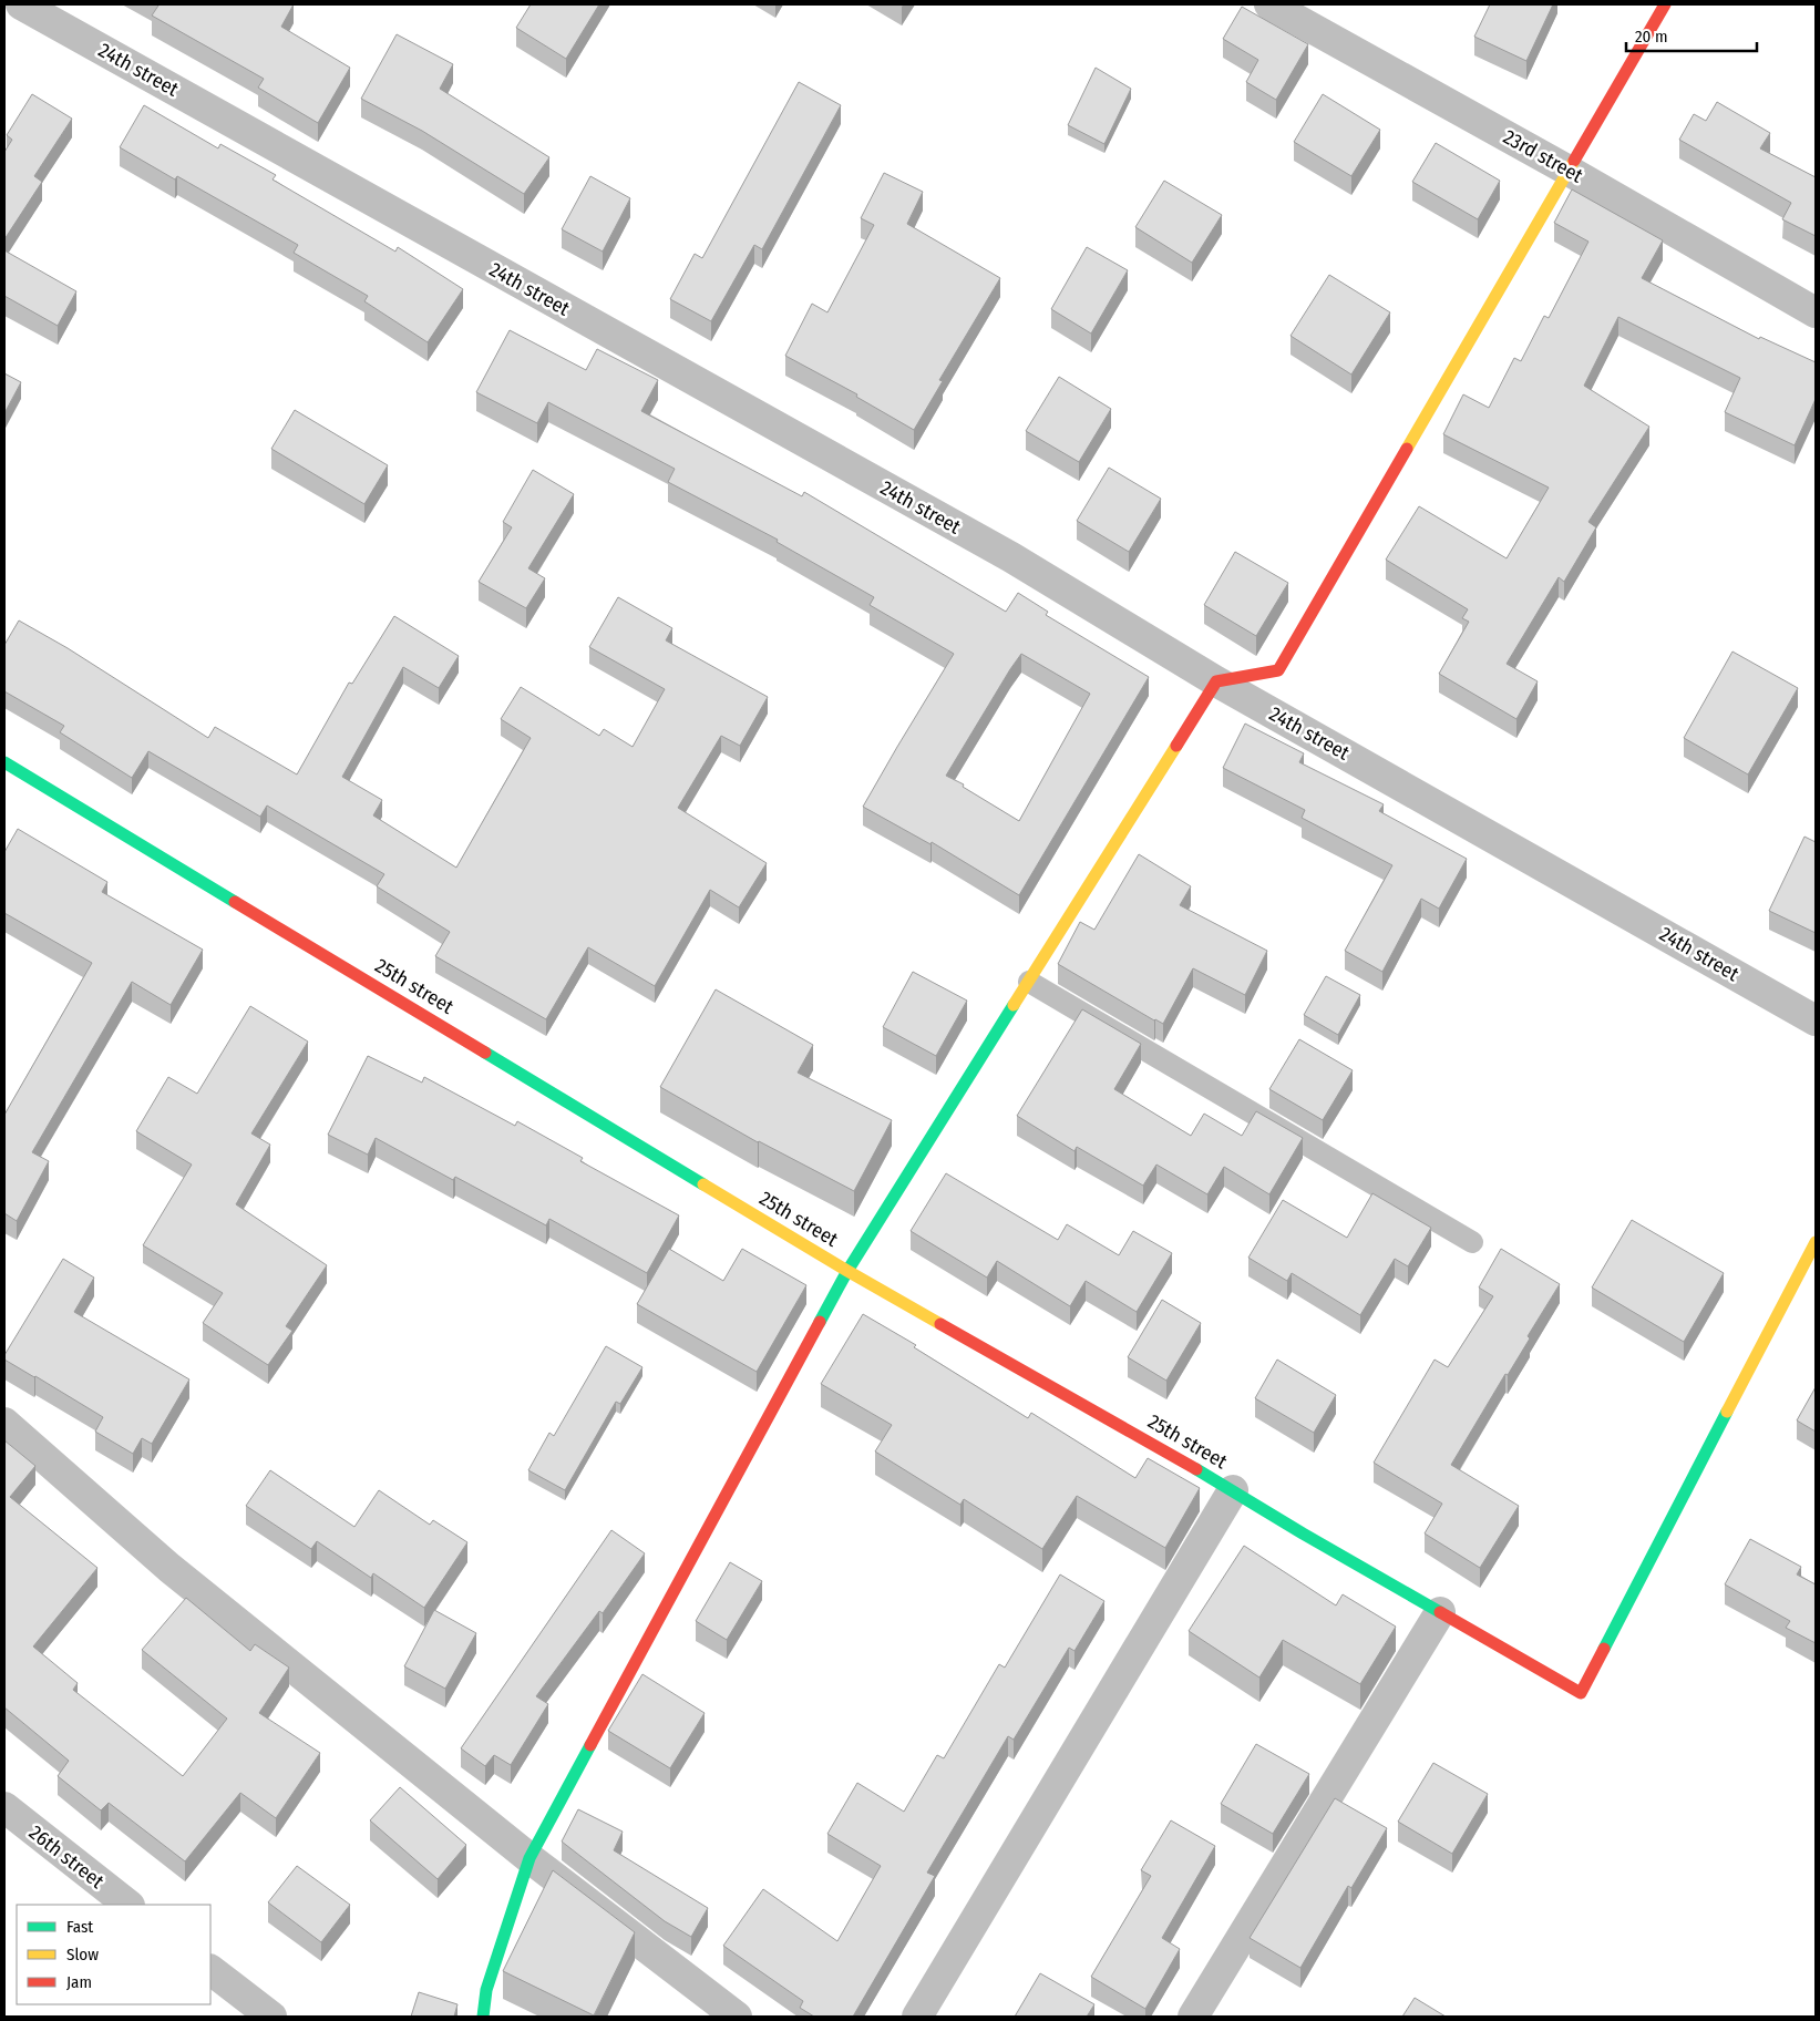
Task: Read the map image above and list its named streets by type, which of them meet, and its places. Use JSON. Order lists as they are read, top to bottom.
{
  "streets": {
    "street": [
      "24th street",
      "23rd street",
      "25th street",
      "26th street"
    ]
  },
  "legend": ["Fast", "Slow", "Jam"],
  "scale_bar": "20 m"
}
